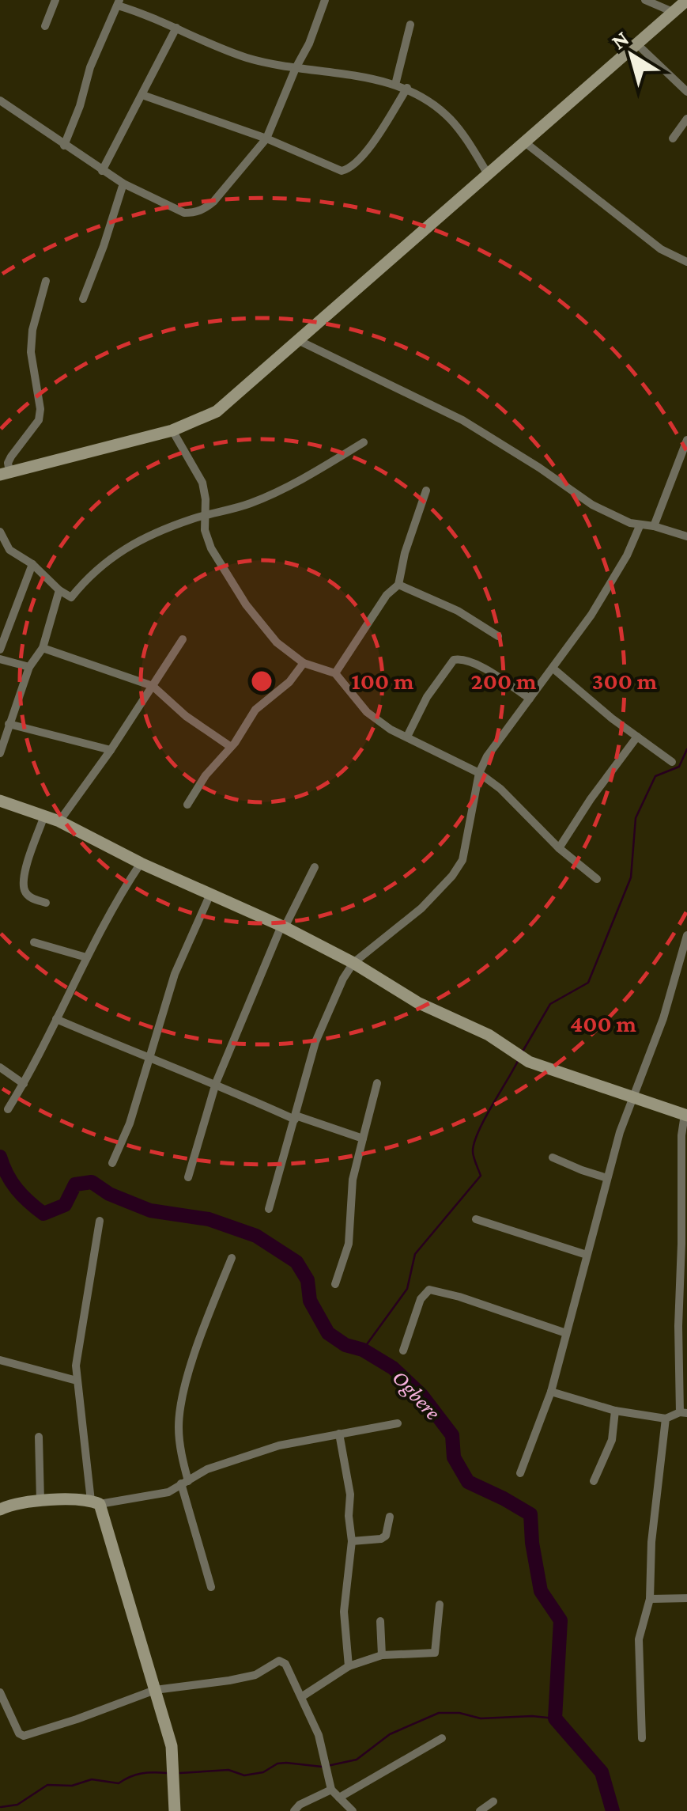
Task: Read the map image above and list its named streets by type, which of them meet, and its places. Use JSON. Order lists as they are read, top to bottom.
{
  "water": ["Ogbere"],
  "north": "top left",
  "rings": [
    "100 m",
    "200 m",
    "300 m",
    "400 m"
  ]
}
